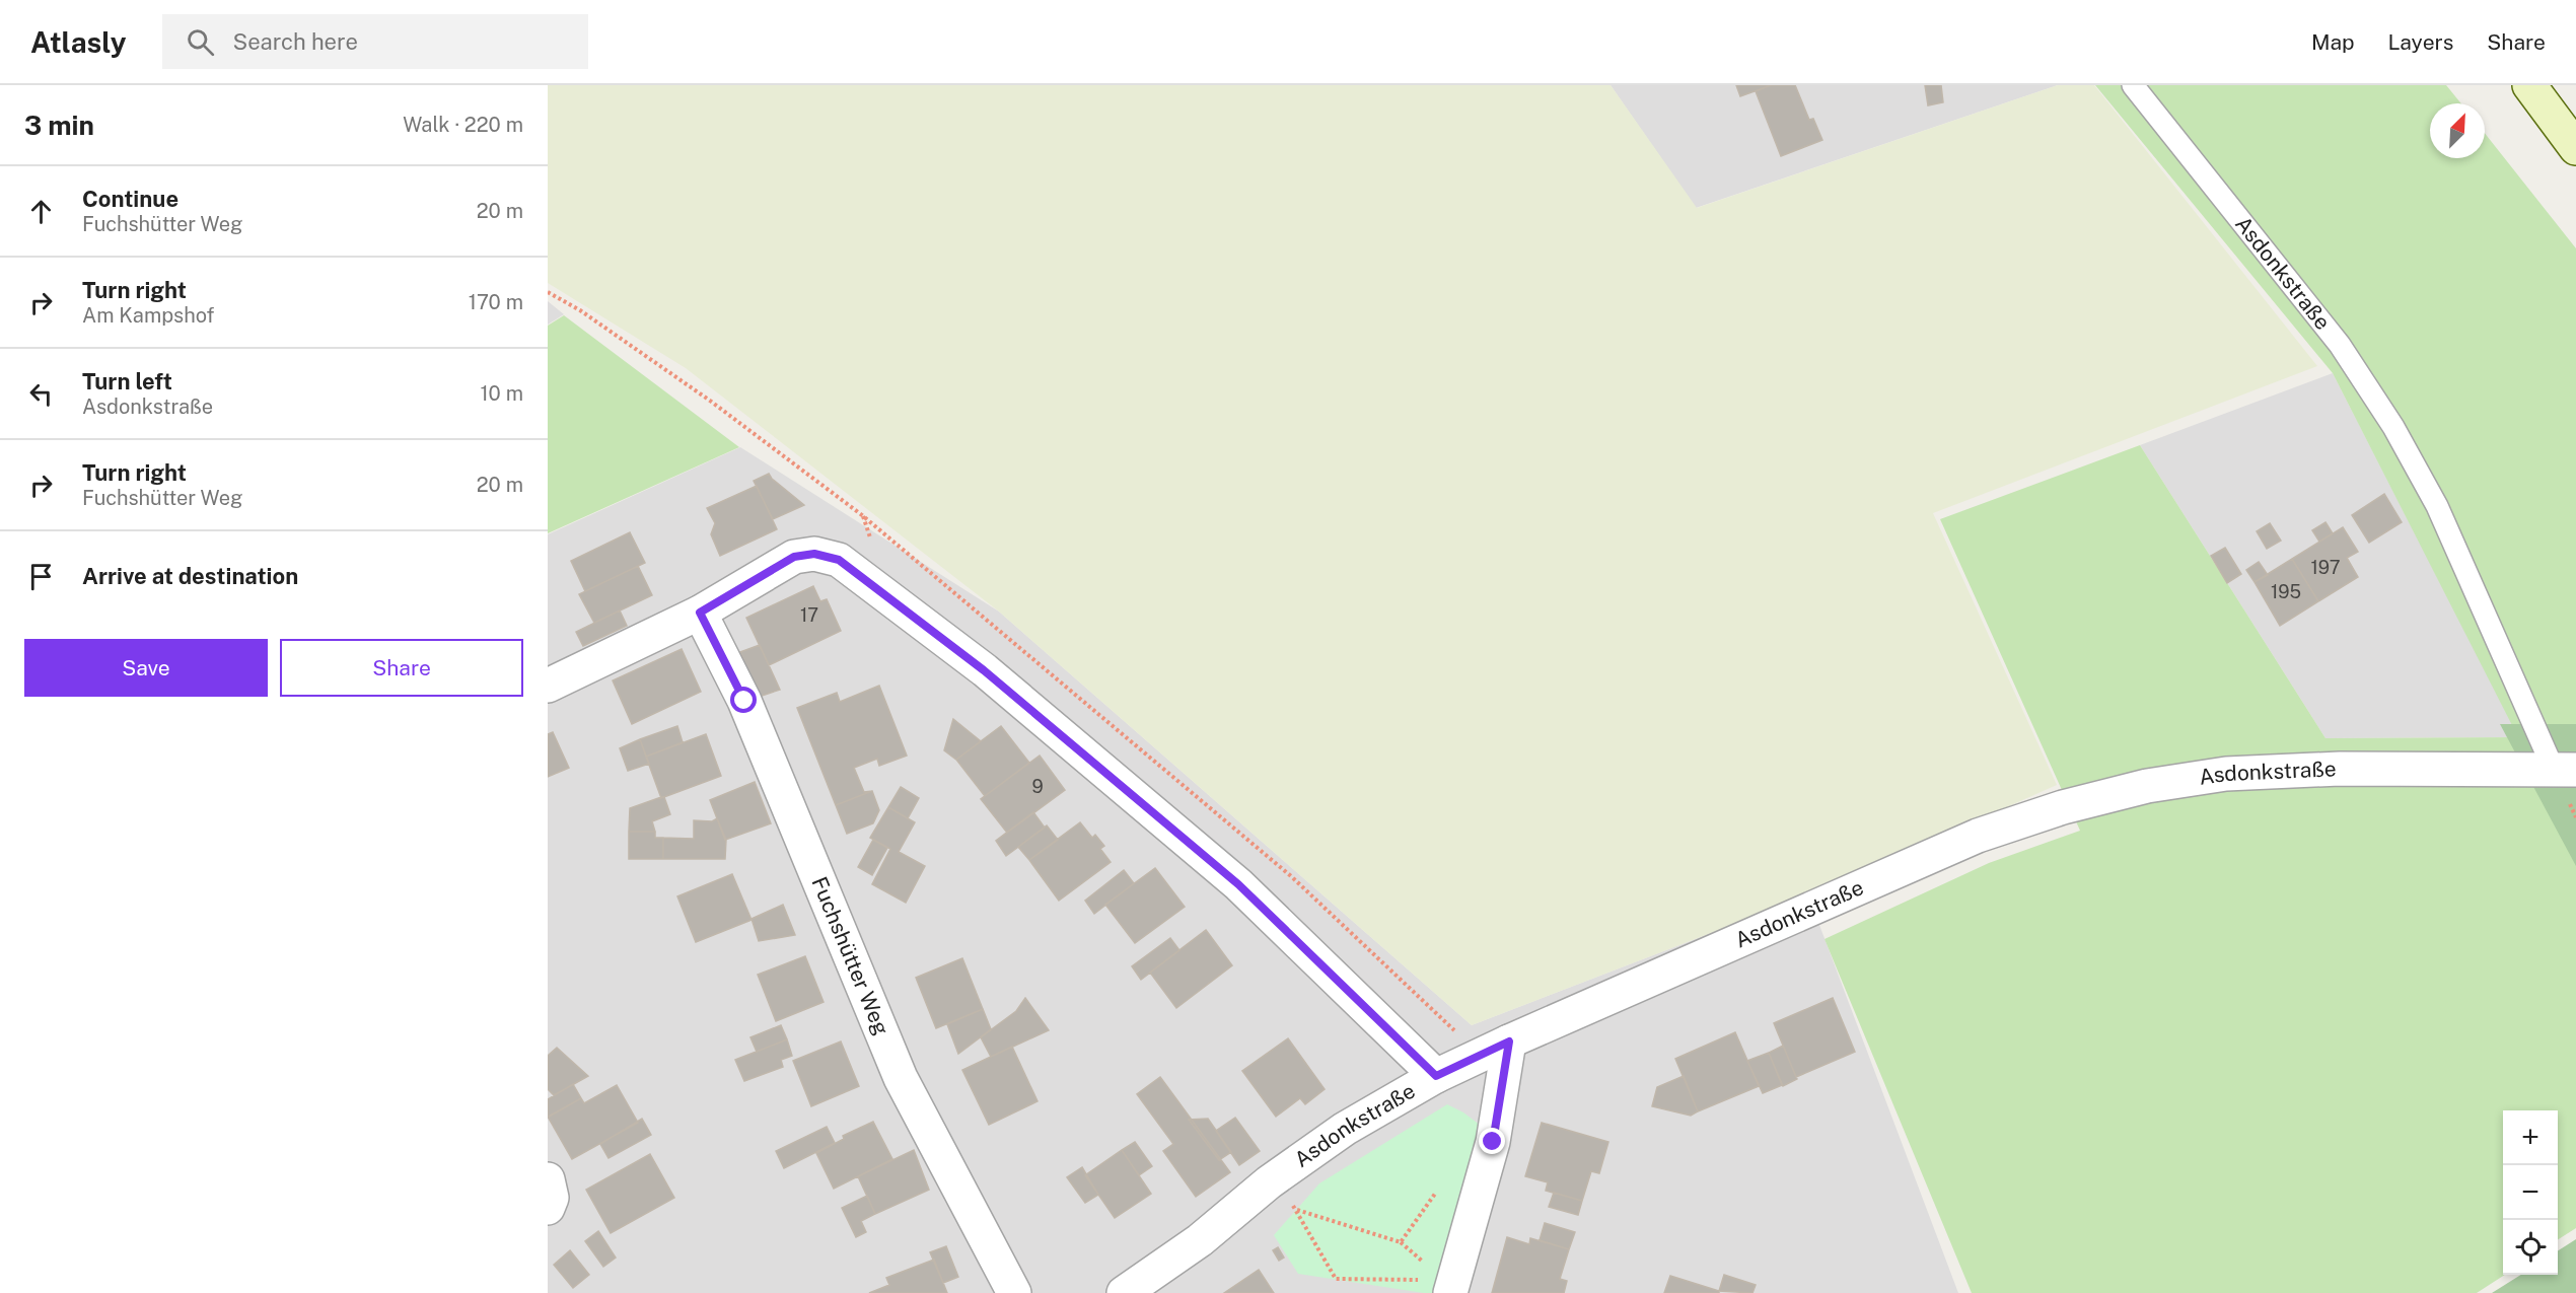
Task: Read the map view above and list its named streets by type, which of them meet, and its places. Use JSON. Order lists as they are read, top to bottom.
{
  "streets": {
    "street": ["Asdonkstraße", "Fuchshütter Weg"]
  },
  "house_numbers": [
    "197",
    "195",
    "17",
    "9"
  ],
  "north": "top right",
  "page": {
    "header": "Atlasly",
    "search": "Search here",
    "nav": ["Map", "Layers", "Share"],
    "heading": ["3 min", "Walk · 220 m"],
    "list": [
      ["Continue", "Fuchshütter Weg", "20 m"],
      ["Turn right", "Am Kampshof", "170 m"],
      ["Turn left", "Asdonkstraße", "10 m"],
      ["Turn right", "Fuchshütter Weg", "20 m"],
      "Arrive at destination"
    ],
    "buttons": ["Save", "Share"],
    "map_buttons": ["+", "−"]
  }
}
